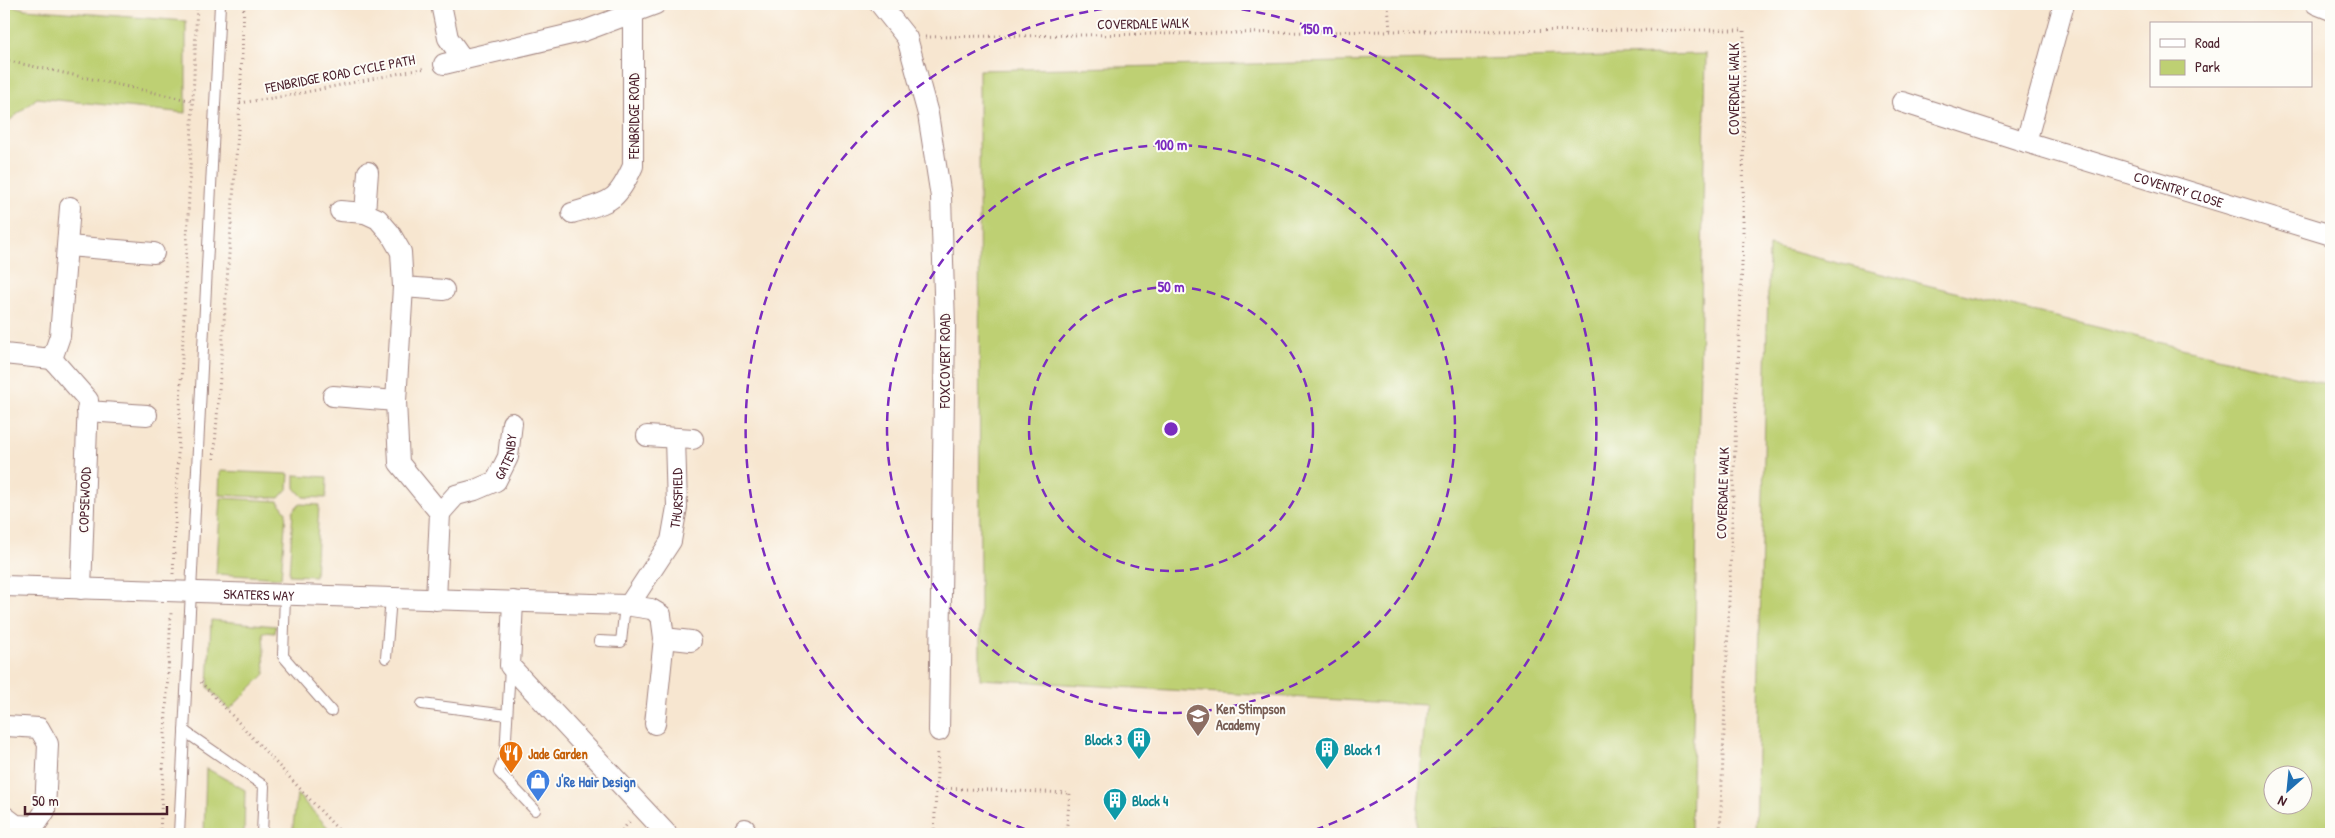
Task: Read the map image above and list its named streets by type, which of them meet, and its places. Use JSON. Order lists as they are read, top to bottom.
{
  "streets": {
    "street": [
      "FENBRIDGE ROAD",
      "COVENTRY CLOSE",
      "FOXCOVERT ROAD",
      "GATENBY",
      "THURSFIELD",
      "COPSEWOOD",
      "SKATERS WAY"
    ],
    "path": ["COVERDALE WALK", "FENBRIDGE ROAD CYCLE PATH"]
  },
  "crossings": [
    ["COVERDALE WALK", "FOXCOVERT ROAD"],
    ["THURSFIELD", "SKATERS WAY"],
    ["COPSEWOOD", "SKATERS WAY"]
  ],
  "places": {
    "school or university": ["Ken Stimpson Academy"],
    "building": ["Block 3", "Block 1", "Block 4"],
    "restaurant": ["Jade Garden"],
    "shop": ["J'Re Hair Design"]
  },
  "legend": ["Road", "Park"],
  "scale_bar": "50 m",
  "north": "bottom left",
  "rings": ["150 m", "100 m", "50 m"]
}
